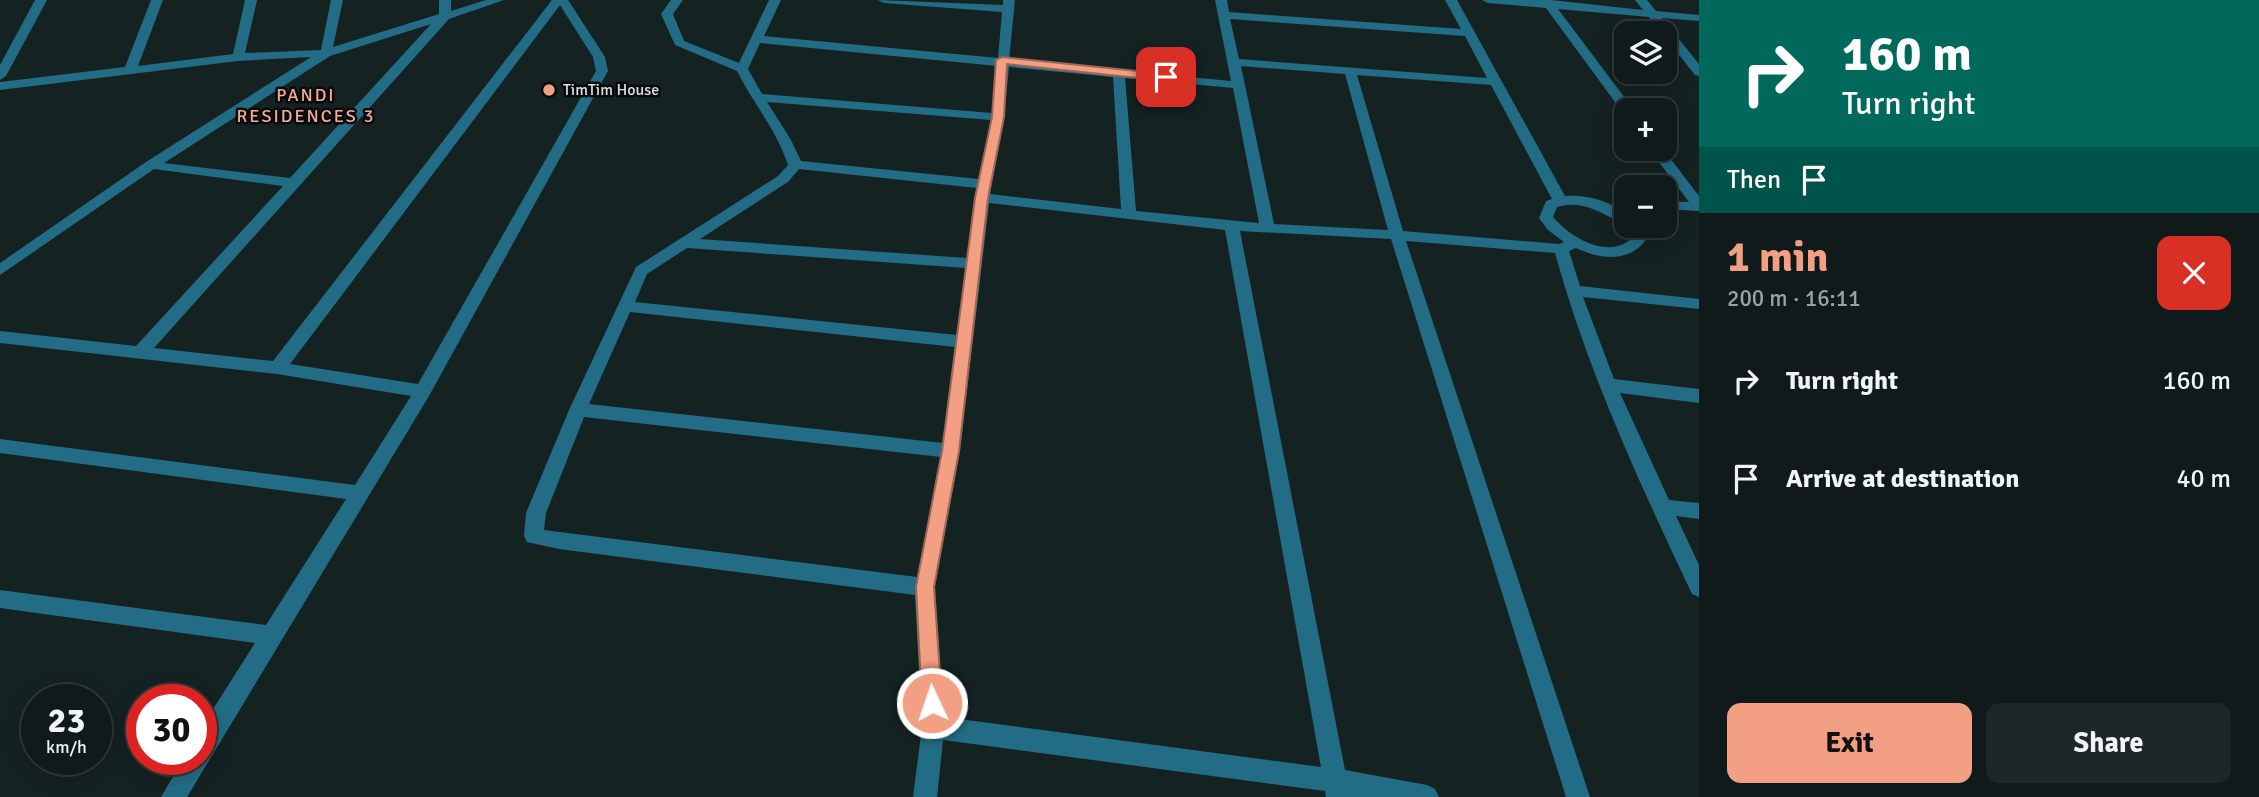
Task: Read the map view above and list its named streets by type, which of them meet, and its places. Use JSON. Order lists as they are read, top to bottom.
{
  "districts": ["PANDI RESIDENCES 3"],
  "places": ["TimTim House"],
  "page": {
    "turn": ["160 m", "Turn right"],
    "map_buttons": ["+", "−"],
    "then": "Then",
    "heading": ["1 min", "200 m · 16:11"],
    "list": [
      {
        "name": "Turn right",
        "value": "160 m"
      },
      {
        "name": "Arrive at destination",
        "value": "40 m"
      }
    ],
    "speed": "23 km/h",
    "limit": "30",
    "buttons": ["Exit", "Share"]
  }
}
